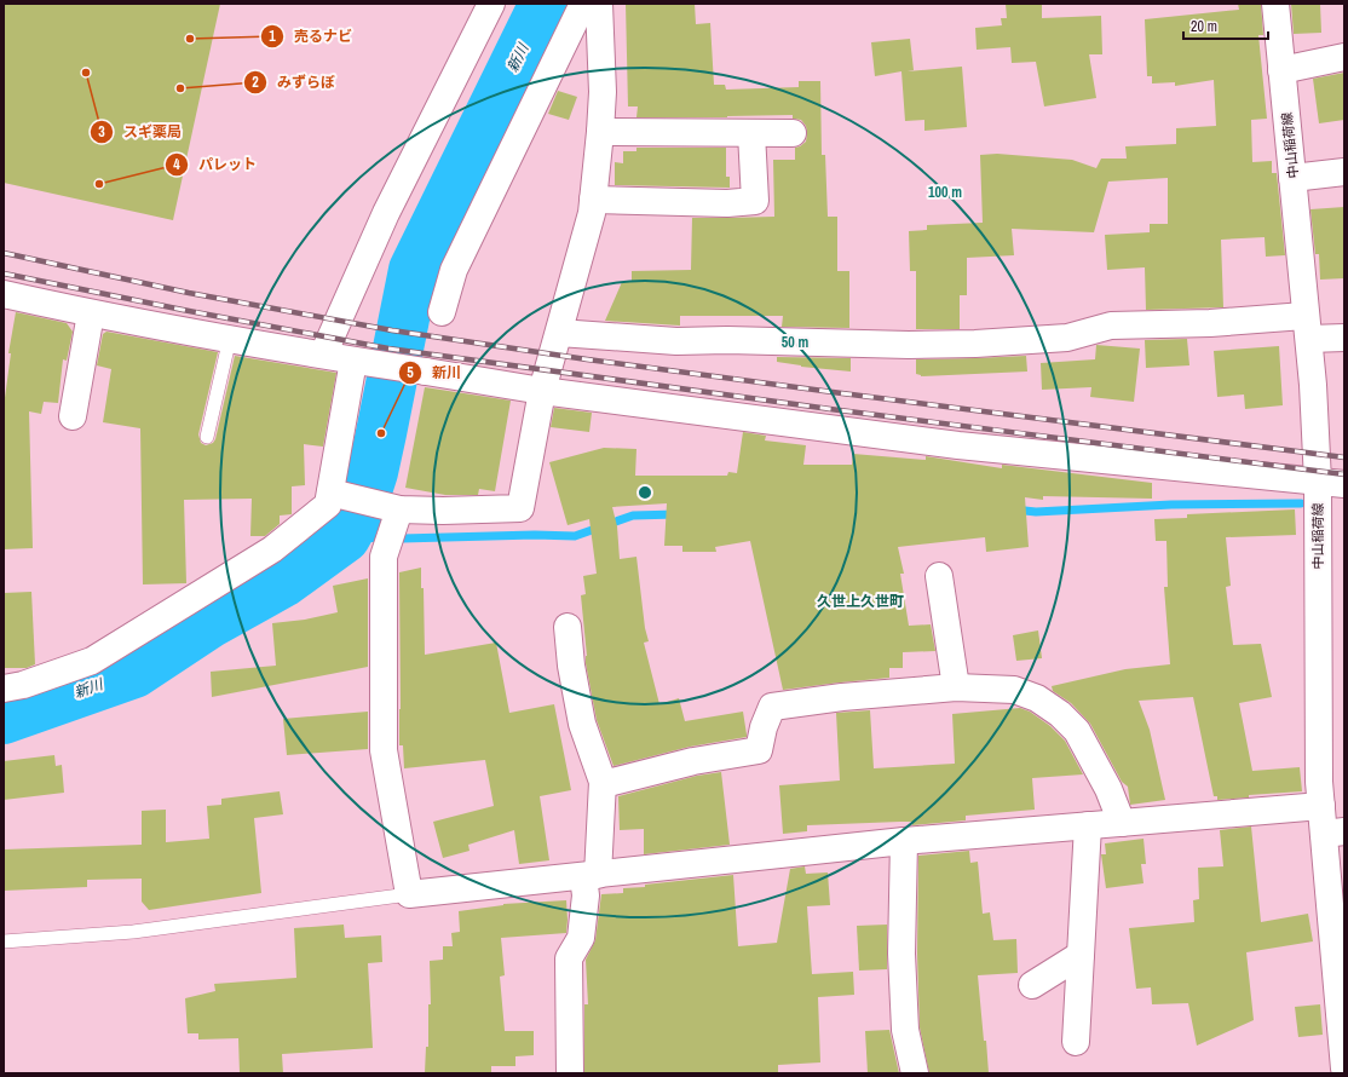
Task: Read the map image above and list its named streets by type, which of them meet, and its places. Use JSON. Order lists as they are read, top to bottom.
{
  "streets": {
    "street": ["中山稲荷線"]
  },
  "districts": ["久世上久世町"],
  "water": ["新川"],
  "places": [
    "売るナビ",
    "スギ薬局",
    "みずらぼ",
    "パレット",
    "新川"
  ],
  "scale_bar": "20 m",
  "rings": ["100 m", "50 m"]
}
